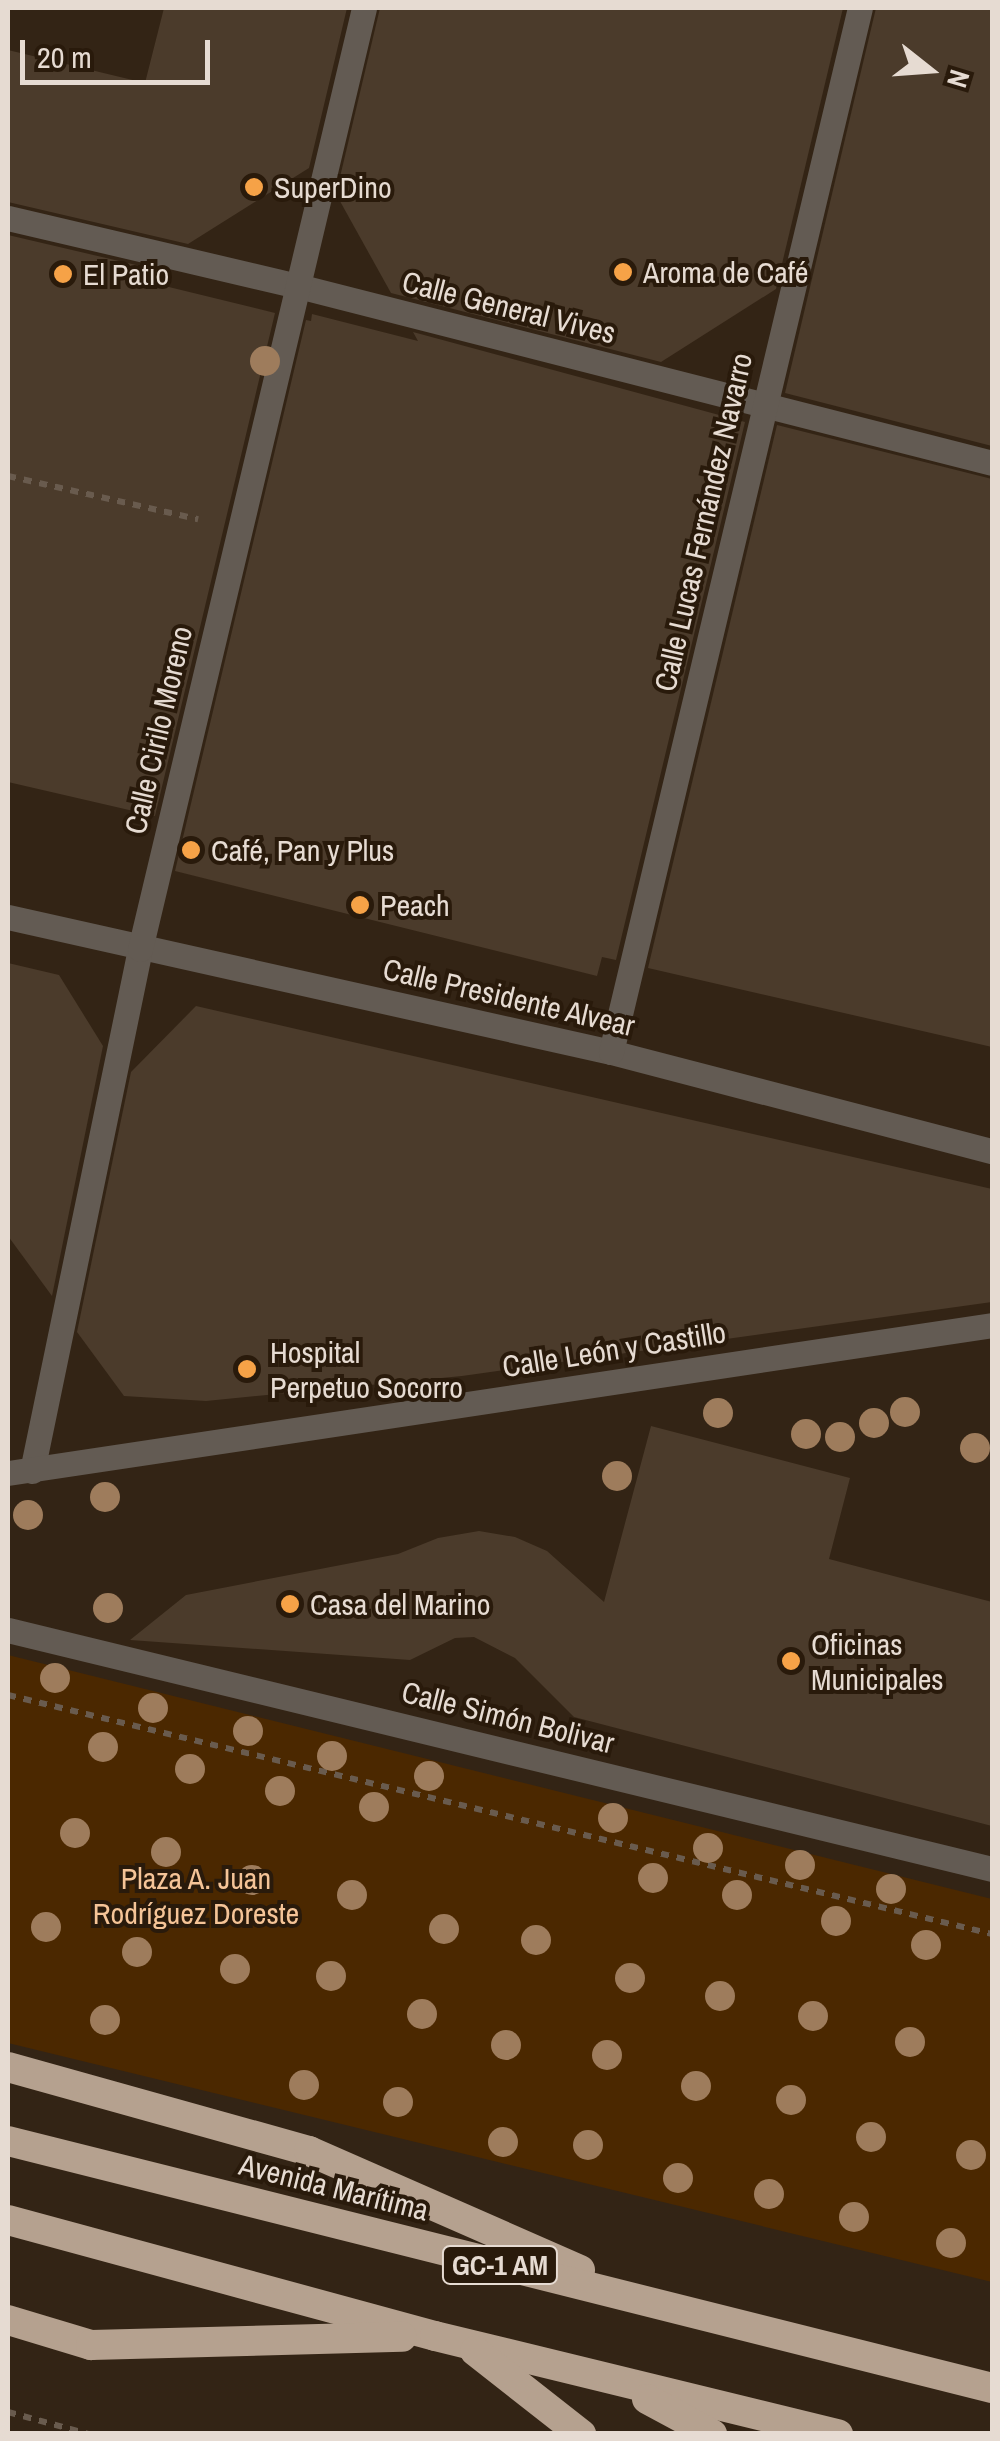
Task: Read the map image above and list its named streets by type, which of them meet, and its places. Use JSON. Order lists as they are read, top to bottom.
{
  "streets": {
    "highway": ["Avenida Marítima", "GC-1 AM"],
    "street": [
      "Calle General Vives",
      "Calle Lucas Fernández Navarro",
      "Calle Cirilo Moreno",
      "Calle Presidente Alvear",
      "Calle León y Castillo",
      "Calle Simón Bolivar"
    ]
  },
  "crossings": [
    ["Calle General Vives", "Calle Lucas Fernández Navarro"],
    ["Calle General Vives", "Calle Cirilo Moreno"],
    ["Calle Lucas Fernández Navarro", "Calle Presidente Alvear"],
    ["Calle Cirilo Moreno", "Calle Presidente Alvear"],
    ["Calle Cirilo Moreno", "Calle León y Castillo"]
  ],
  "parks": ["Plaza A. Juan Rodríguez Doreste"],
  "places": [
    "SuperDino",
    "Aroma de Café",
    "El Patio",
    "Café, Pan y Plus",
    "Peach",
    "Hospital Perpetuo Socorro",
    "Casa del Marino",
    "Oficinas Municipales"
  ],
  "scale_bar": "20 m",
  "north": "right"
}
